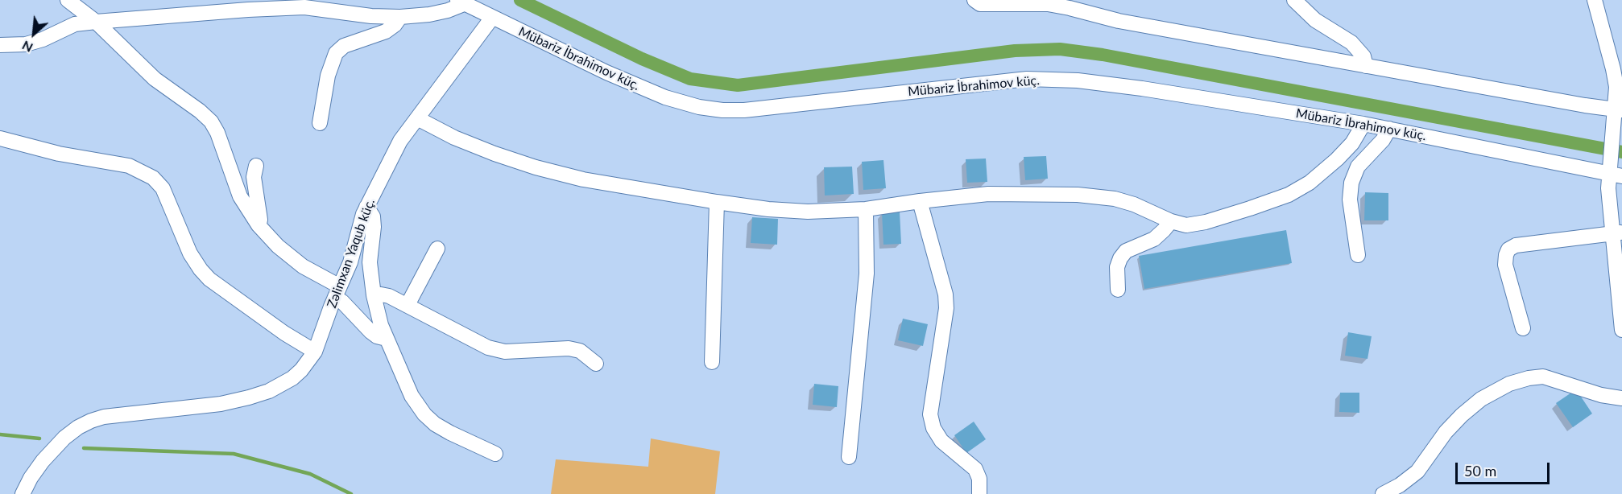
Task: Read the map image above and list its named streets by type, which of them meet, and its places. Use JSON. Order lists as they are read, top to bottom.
{
  "streets": {
    "street": ["Mübariz İbrahimov küç.", "Zəlimxan Yaqub küç."]
  },
  "crossings": [
    ["Mübariz İbrahimov küç.", "Zəlimxan Yaqub küç."]
  ],
  "scale_bar": "50 m",
  "north": "bottom left"
}
